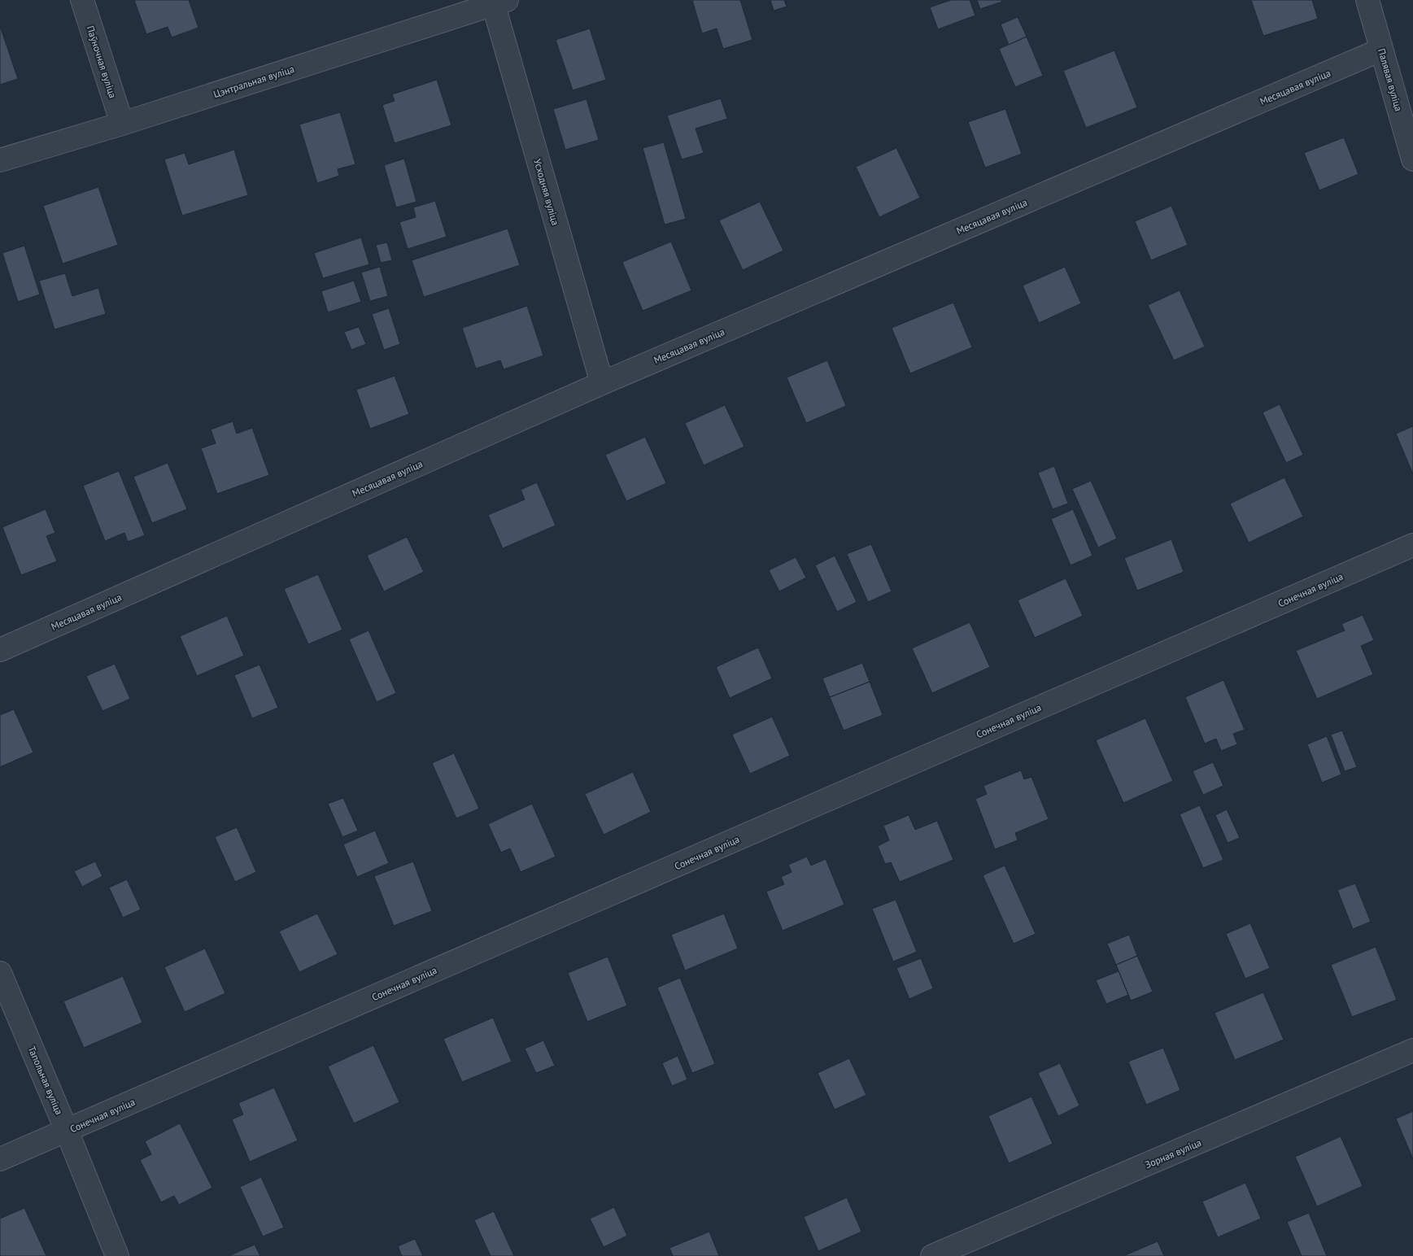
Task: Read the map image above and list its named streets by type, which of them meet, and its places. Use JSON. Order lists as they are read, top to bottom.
{
  "streets": {
    "street": [
      "Паўночная вуліца",
      "Палявая вуліца",
      "Цэнтральная вуліца",
      "Месяцавая вуліца",
      "Усходняя вуліца",
      "Сонечная вуліца",
      "Тапольная вуліца",
      "Зорная вуліца"
    ]
  },
  "crossings": [
    ["Паўночная вуліца", "Цэнтральная вуліца"],
    ["Палявая вуліца", "Месяцавая вуліца"],
    ["Цэнтральная вуліца", "Усходняя вуліца"],
    ["Месяцавая вуліца", "Усходняя вуліца"],
    ["Сонечная вуліца", "Тапольная вуліца"]
  ]
}
